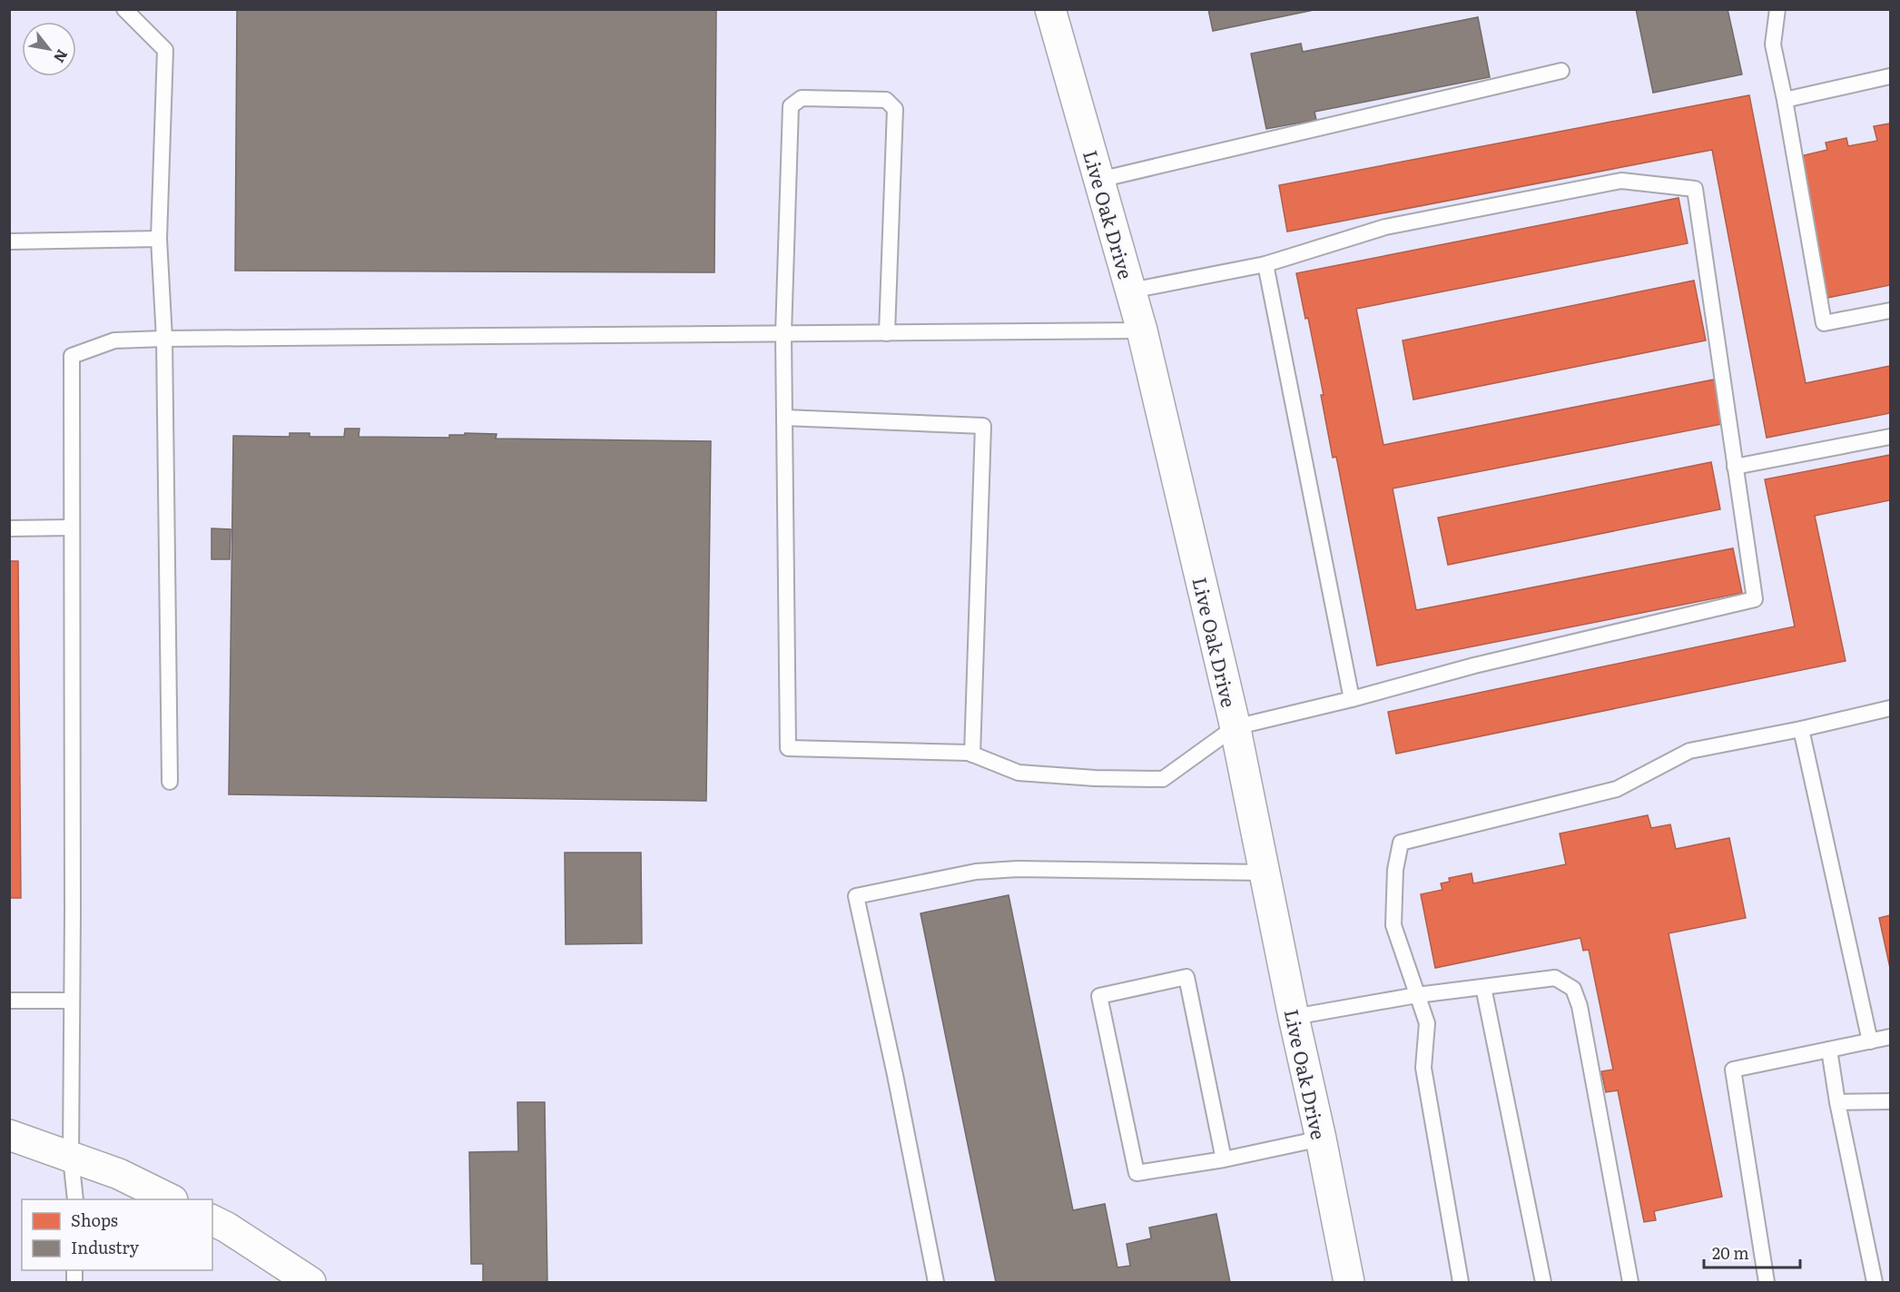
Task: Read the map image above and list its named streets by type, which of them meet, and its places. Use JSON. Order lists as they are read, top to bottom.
{
  "streets": {
    "street": ["Live Oak Drive"]
  },
  "legend": ["Shops", "Industry"],
  "scale_bar": "20 m",
  "north": "bottom right"
}
